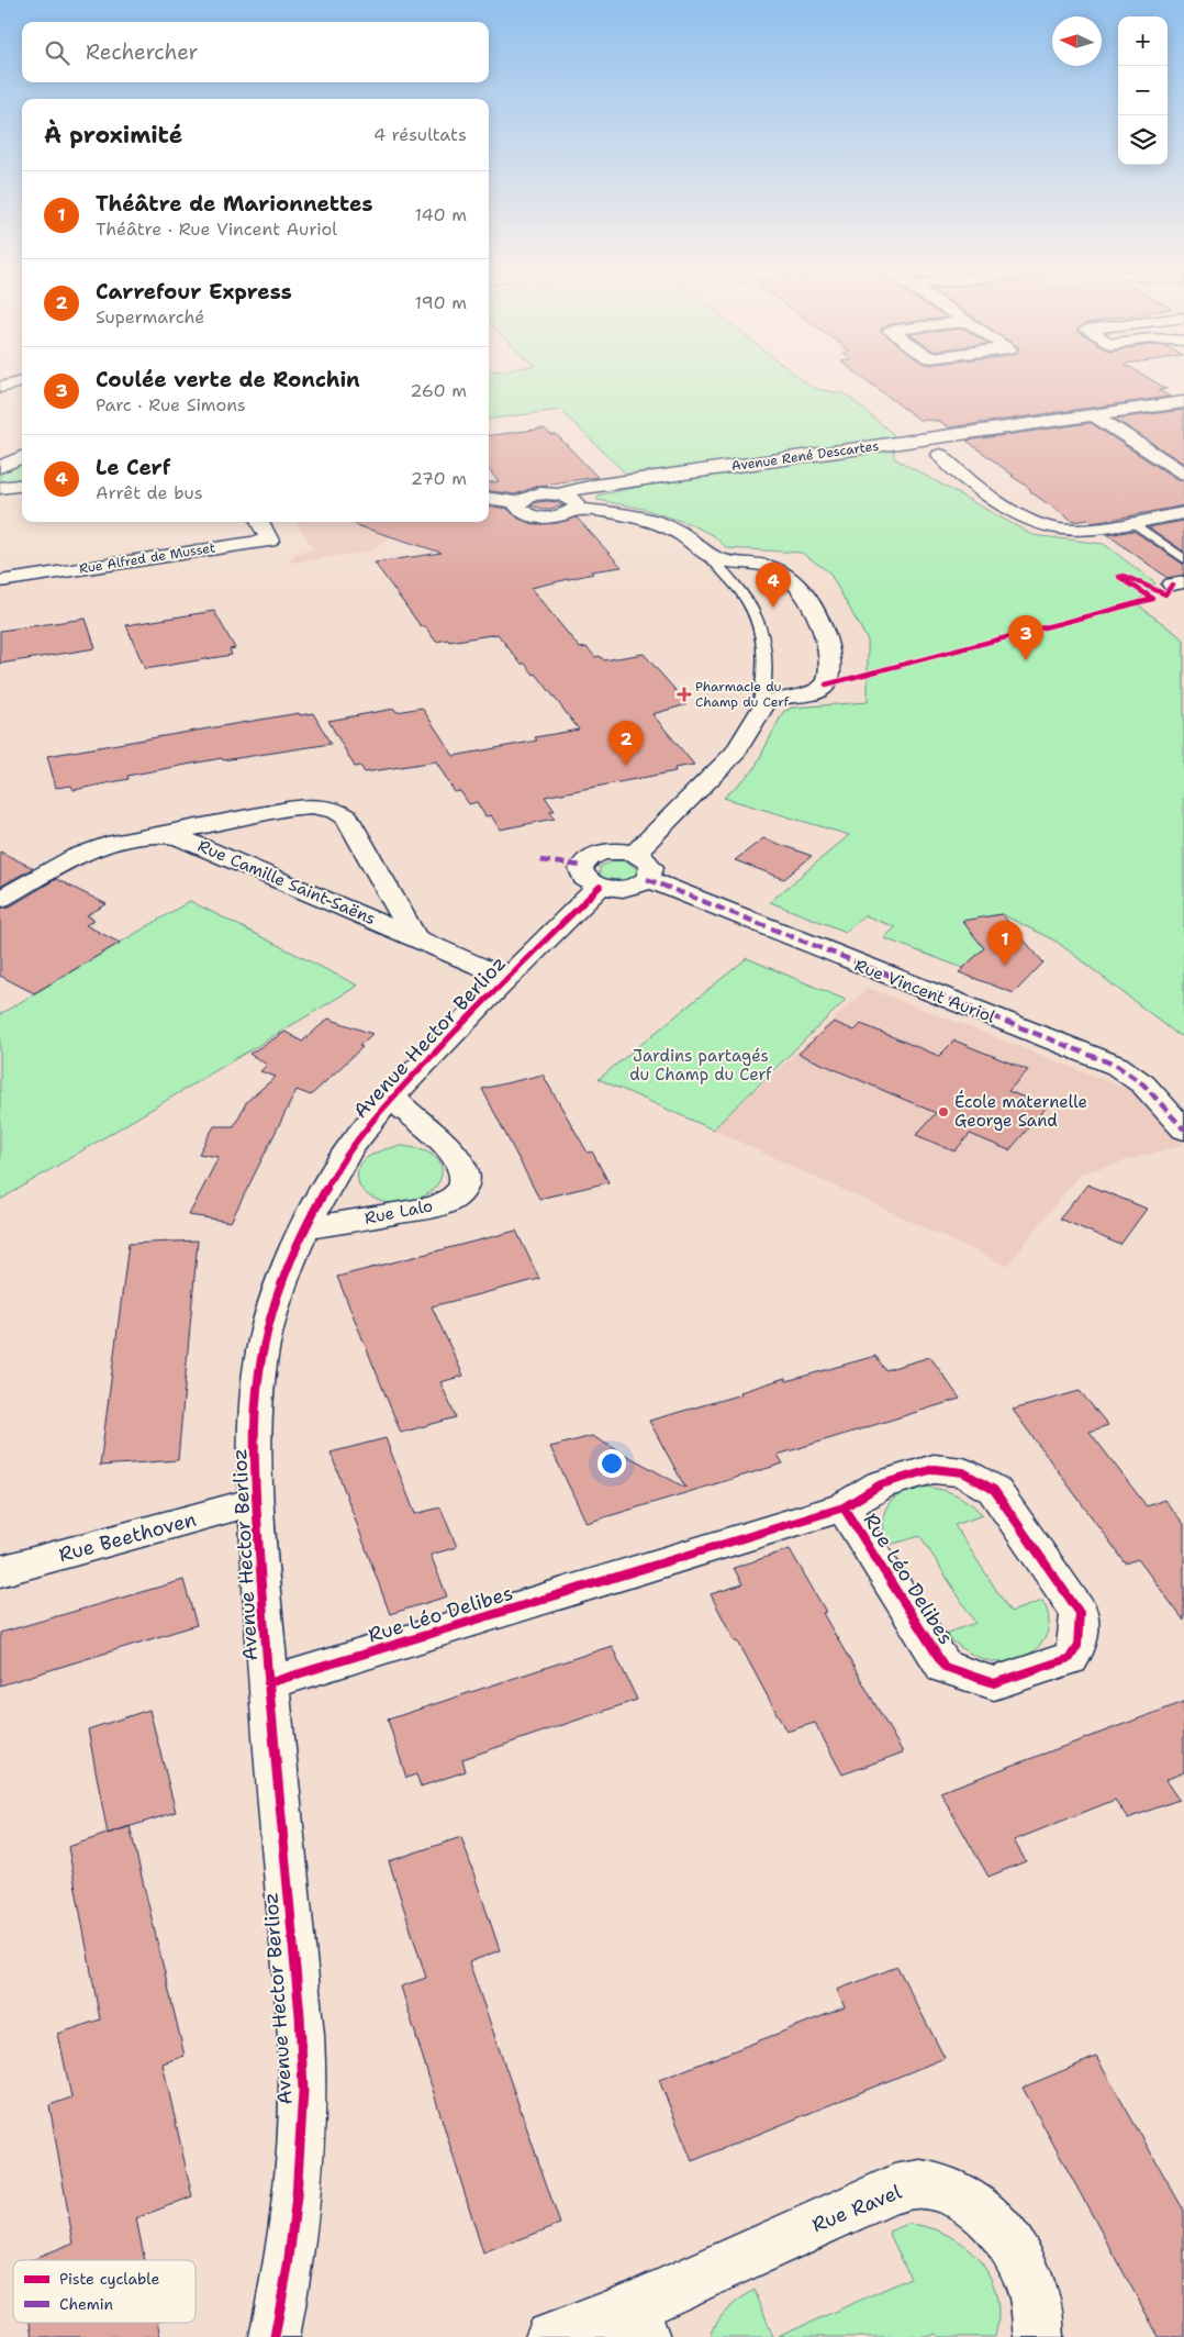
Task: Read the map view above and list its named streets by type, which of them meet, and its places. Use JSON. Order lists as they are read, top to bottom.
{
  "streets": {
    "street": [
      "Avenue René Descartes",
      "Rue Alfred de Musset",
      "Rue Camille Saint-Saëns",
      "Rue Vincent Auriol",
      "Avenue Hector Berlioz",
      "Rue Lalo",
      "Rue Beethoven",
      "Rue Léo Delibes",
      "Rue Ravel"
    ]
  },
  "crossings": [
    ["Rue Camille Saint-Saëns", "Avenue Hector Berlioz"],
    ["Avenue Hector Berlioz", "Rue Lalo"],
    ["Avenue Hector Berlioz", "Rue Beethoven"],
    ["Avenue Hector Berlioz", "Rue Léo Delibes"]
  ],
  "parks": ["Jardins partagés du Champ du Cerf"],
  "places": {
    "health": ["Pharmacie du Champ du Cerf"],
    "other": ["École maternelle George Sand"]
  },
  "legend": ["Piste cyclable", "Chemin"],
  "north": "left",
  "page": {
    "map_buttons": ["+", "−"],
    "search": "Rechercher",
    "heading": ["À proximité", "4 résultats"],
    "list": [
      {
        "mark": "1",
        "name": "Théâtre de Marionnettes",
        "note": "Théâtre · Rue Vincent Auriol",
        "value": "140 m"
      },
      {
        "mark": "2",
        "name": "Carrefour Express",
        "note": "Supermarché",
        "value": "190 m"
      },
      {
        "mark": "3",
        "name": "Coulée verte de Ronchin",
        "note": "Parc · Rue Simons",
        "value": "260 m"
      },
      {
        "mark": "4",
        "name": "Le Cerf",
        "note": "Arrêt de bus",
        "value": "270 m"
      }
    ],
    "pins": [
      "4",
      "3",
      "2",
      "1"
    ]
  }
}
